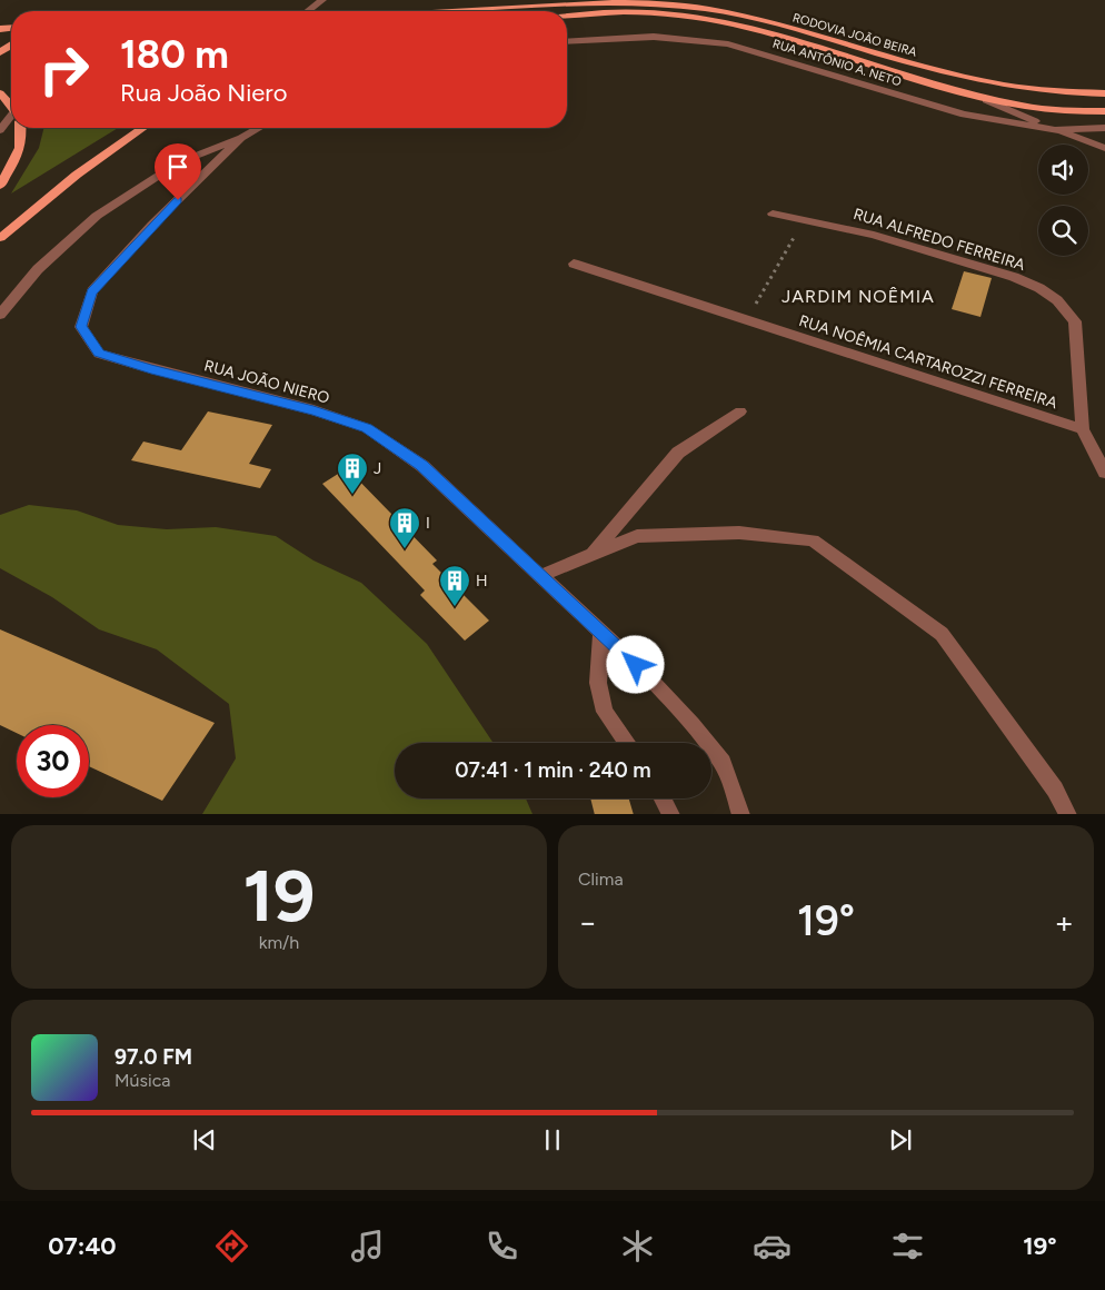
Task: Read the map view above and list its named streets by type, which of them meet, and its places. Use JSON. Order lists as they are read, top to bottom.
{
  "streets": {
    "main road": ["RODOVIA JOÃO BEIRA"],
    "street": [
      "RUA ANTÔNIO A. NETO",
      "RUA ALFREDO FERREIRA",
      "RUA NOÊMIA CARTAROZZI FERREIRA",
      "RUA JOÃO NIERO"
    ]
  },
  "crossings": [
    ["RUA ALFREDO FERREIRA", "RUA NOÊMIA CARTAROZZI FERREIRA"]
  ],
  "districts": ["JARDIM NOÊMIA"],
  "places": {
    "building": ["J", "I", "H"]
  },
  "page": {
    "turn": ["180 m", "Rua João Niero"],
    "limit": "30",
    "trip": "07:41 · 1 min · 240 m",
    "tile": [
      ["19", "km/h"],
      "Clima"
    ],
    "heat": ["−", "19°", "+"],
    "song": ["97.0 FM", "Música"],
    "tabs": ["07:40", "19°"]
  }
}
